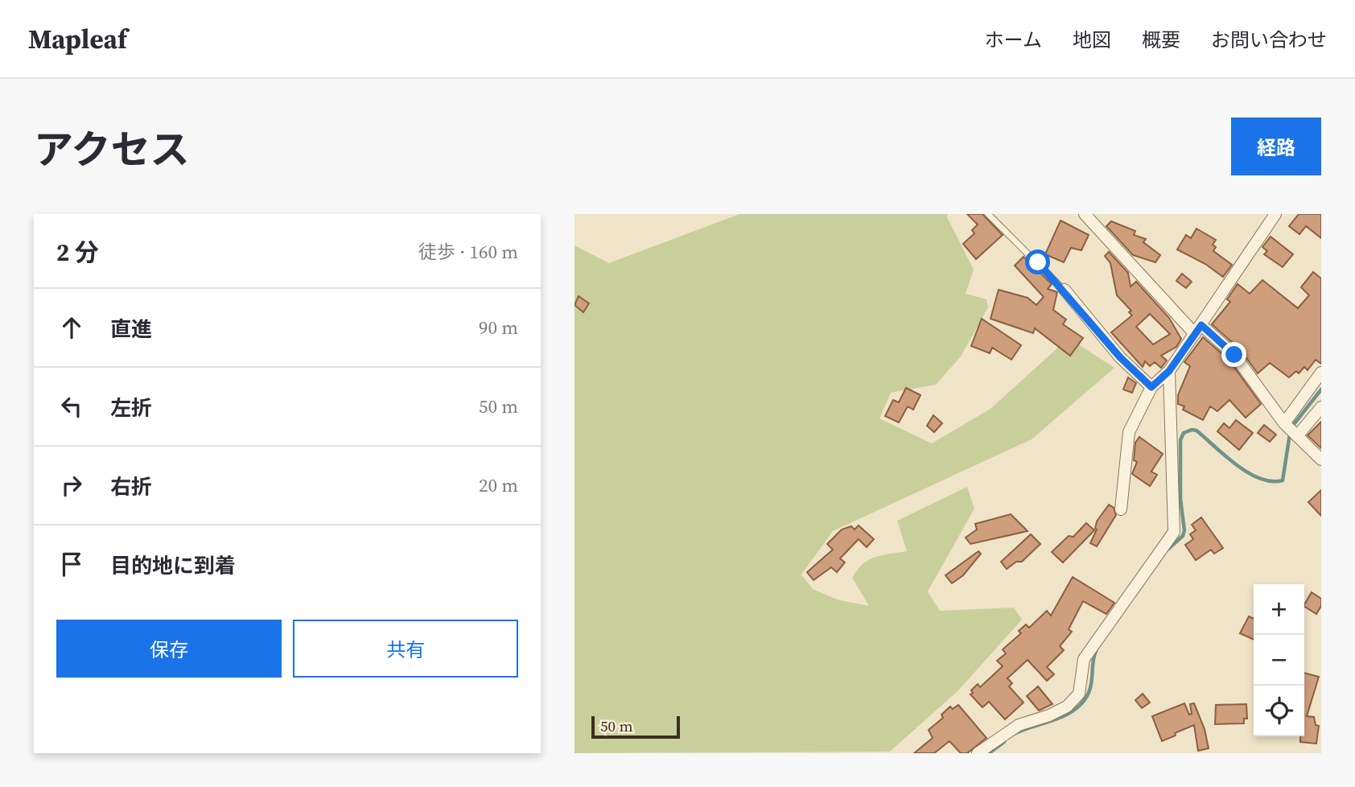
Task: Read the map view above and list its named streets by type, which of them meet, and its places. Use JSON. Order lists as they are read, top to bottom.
{
  "scale_bar": "50 m",
  "page": {
    "header": "Mapleaf",
    "nav": [
      "ホーム",
      "地図",
      "概要",
      "お問い合わせ"
    ],
    "title": "アクセス",
    "buttons": [
      "経路",
      ["保存", "共有"]
    ],
    "heading": ["2 分", "徒歩 · 160 m"],
    "list": [
      ["直進", "90 m"],
      ["左折", "50 m"],
      ["右折", "20 m"],
      "目的地に到着"
    ],
    "map_buttons": ["+", "−"],
    "scale": "50 m"
  }
}
